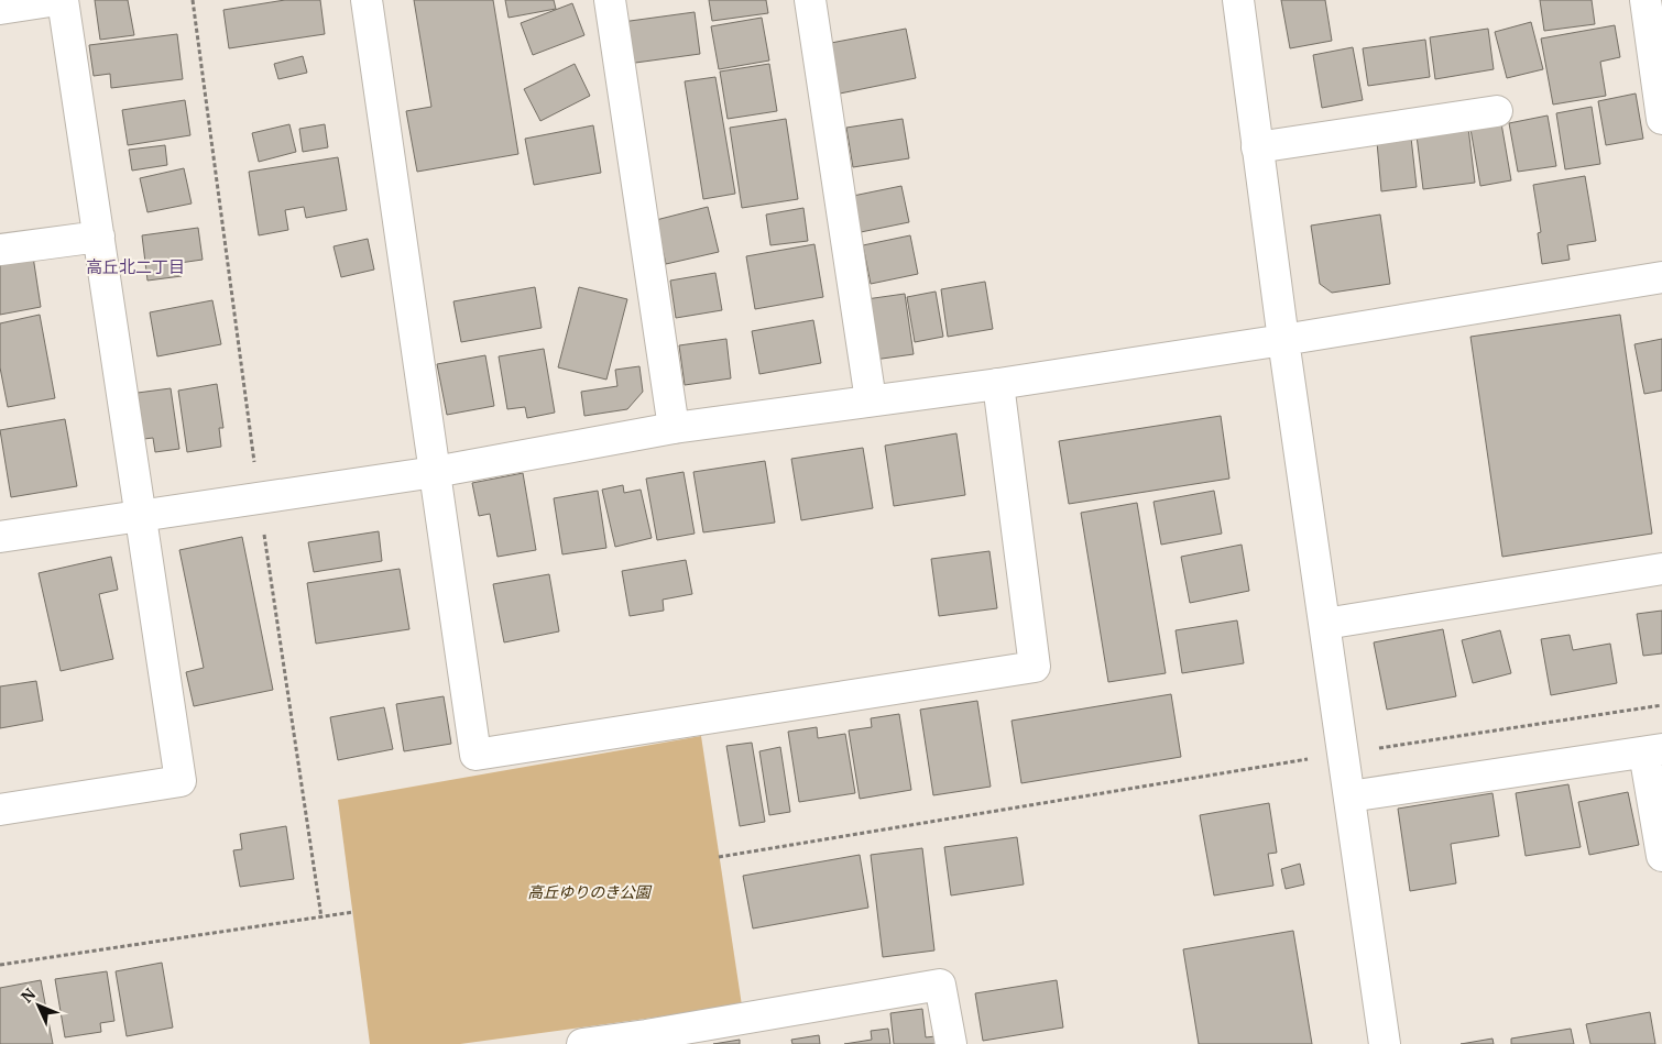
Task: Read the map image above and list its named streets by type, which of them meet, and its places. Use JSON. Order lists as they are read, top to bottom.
{
  "districts": ["高丘北二丁目"],
  "parks": ["高丘ゆりのき公園"],
  "north": "top left"
}
